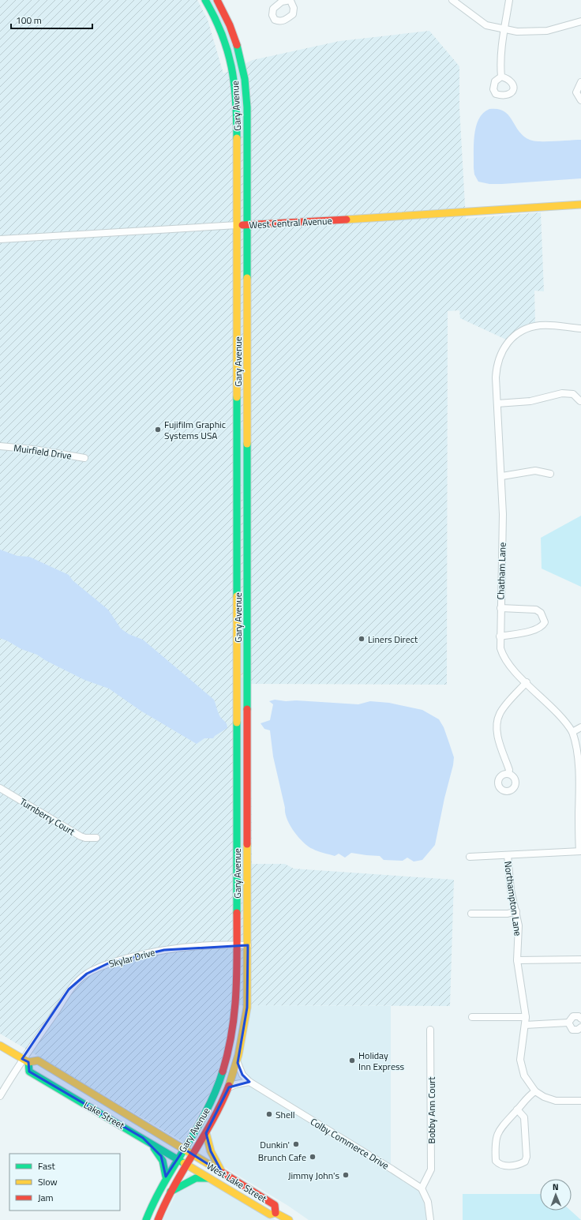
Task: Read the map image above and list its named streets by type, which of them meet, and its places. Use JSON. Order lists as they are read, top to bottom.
{
  "streets": {
    "main road": [
      "Gary Avenue",
      "West Central Avenue",
      "Lake Street",
      "West Lake Street"
    ],
    "street": [
      "Muirfield Drive",
      "Chatham Lane",
      "Turnberry Court",
      "Northampton Lane",
      "Skylar Drive",
      "Bobby Ann Court",
      "Colby Commerce Drive"
    ]
  },
  "crossings": [
    ["Gary Avenue", "West Central Avenue"],
    ["Gary Avenue", "Skylar Drive"],
    ["Gary Avenue", "Lake Street"],
    ["Gary Avenue", "Colby Commerce Drive"],
    ["Gary Avenue", "West Lake Street"],
    ["Skylar Drive", "Lake Street"],
    ["Bobby Ann Court", "Colby Commerce Drive"],
    ["Lake Street", "West Lake Street"]
  ],
  "places": [
    "Fujifilm Graphic Systems USA",
    "Liners Direct",
    "Holiday Inn Express",
    "Shell",
    "Dunkin'",
    "Brunch Cafe",
    "Jimmy John's"
  ],
  "legend": ["Fast", "Slow", "Jam"],
  "scale_bar": "100 m",
  "north": "top"
}
